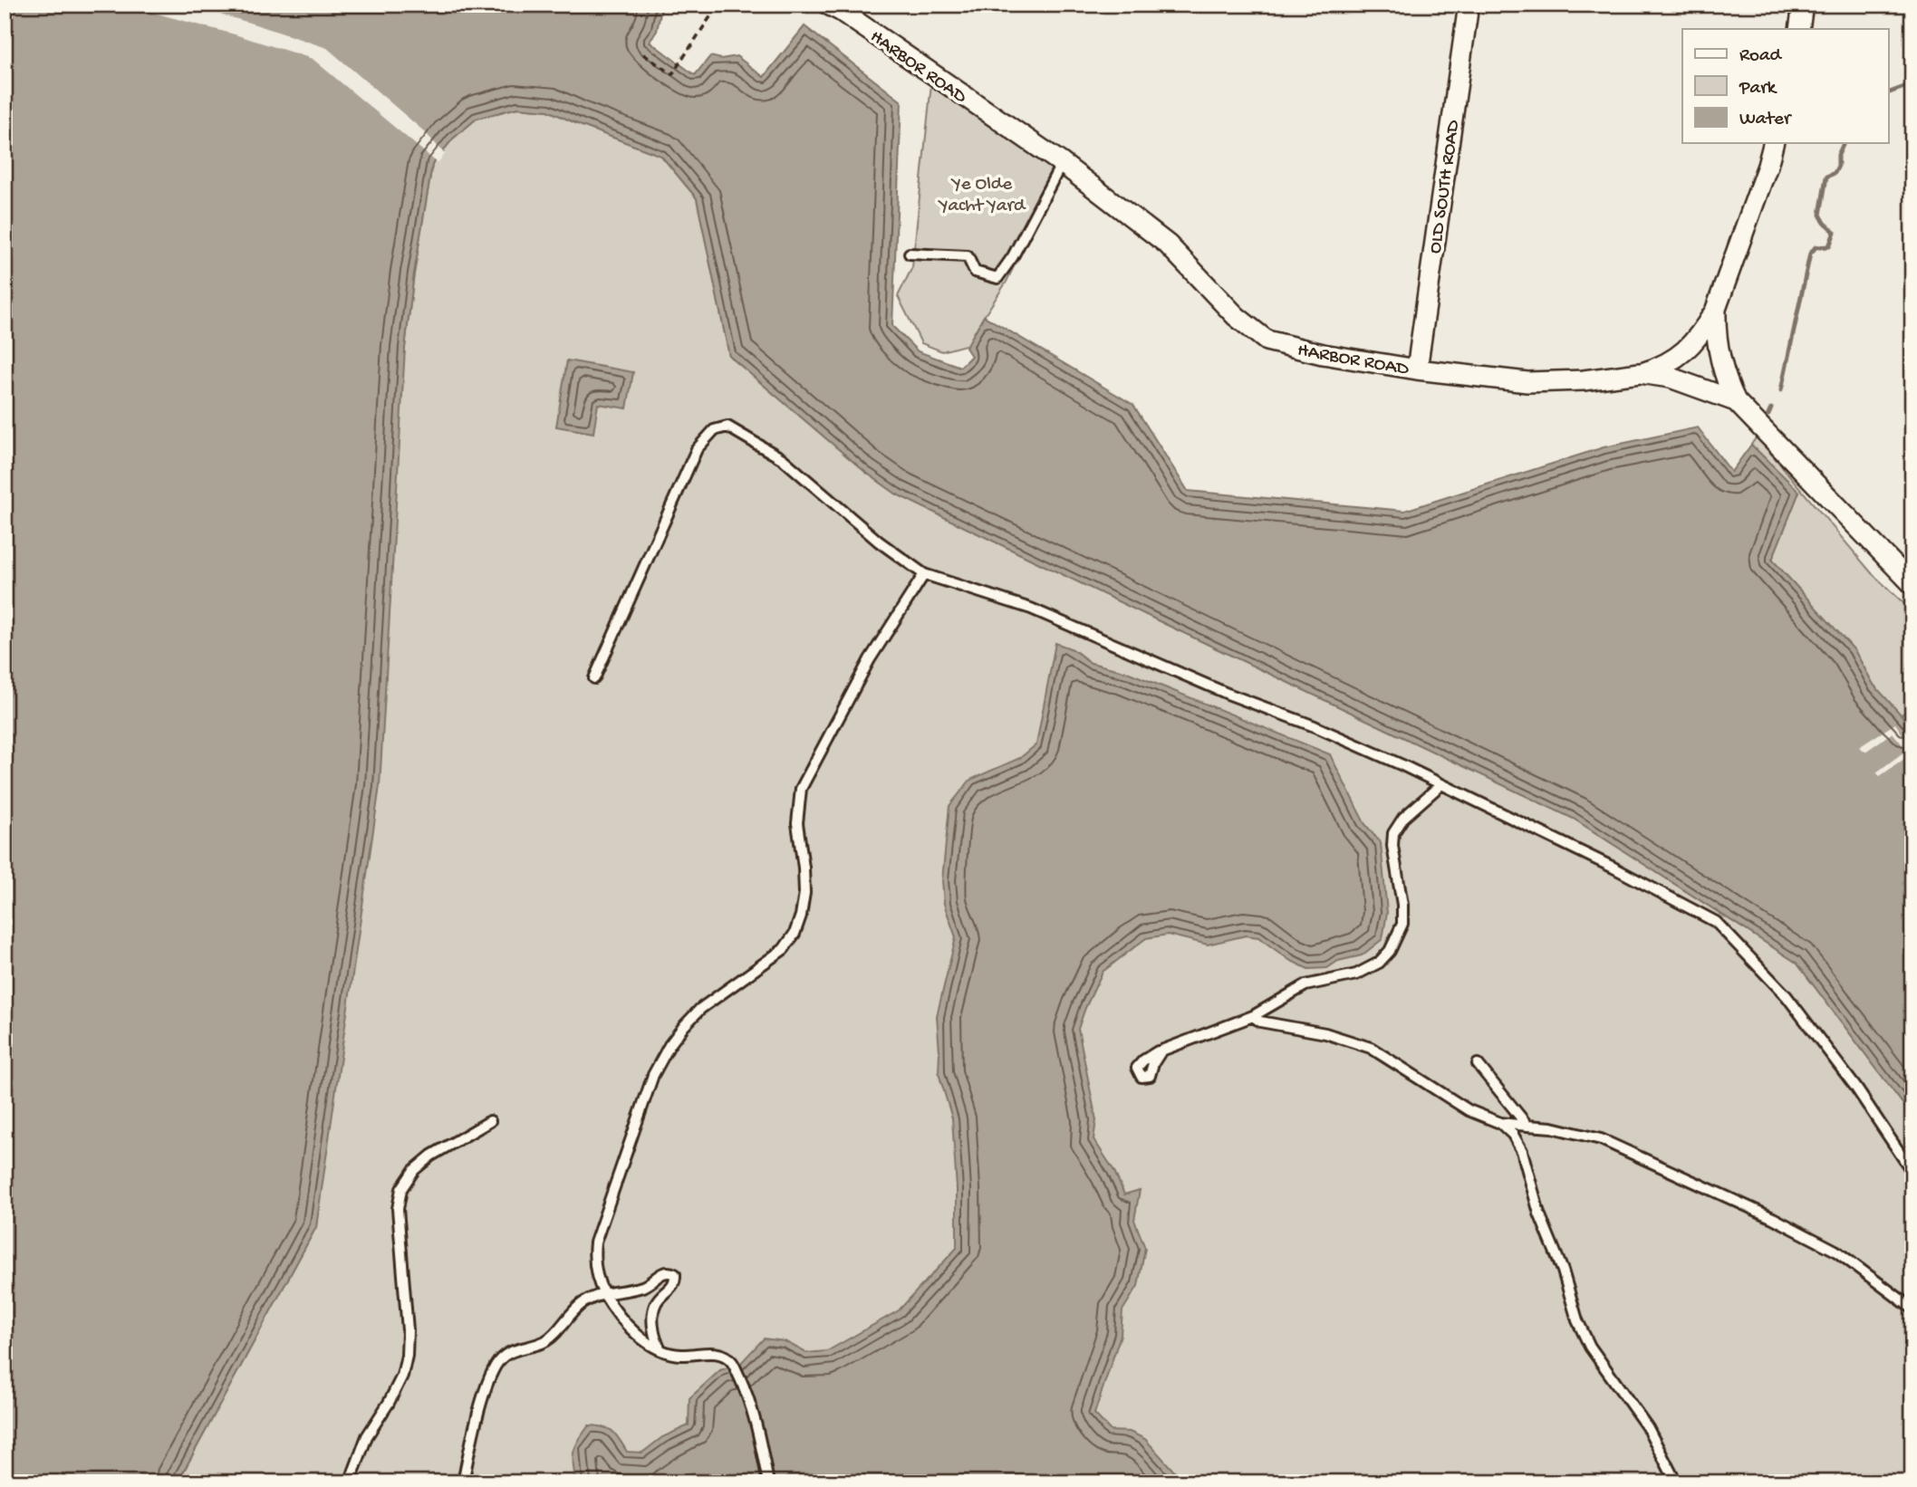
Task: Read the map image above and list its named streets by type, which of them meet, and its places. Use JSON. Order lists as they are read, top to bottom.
{
  "streets": {
    "street": ["HARBOR ROAD", "OLD SOUTH ROAD"]
  },
  "crossings": [
    ["HARBOR ROAD", "OLD SOUTH ROAD"]
  ],
  "parks": ["Ye Olde Yacht Yard"],
  "legend": ["Road", "Park", "Water"]
}
